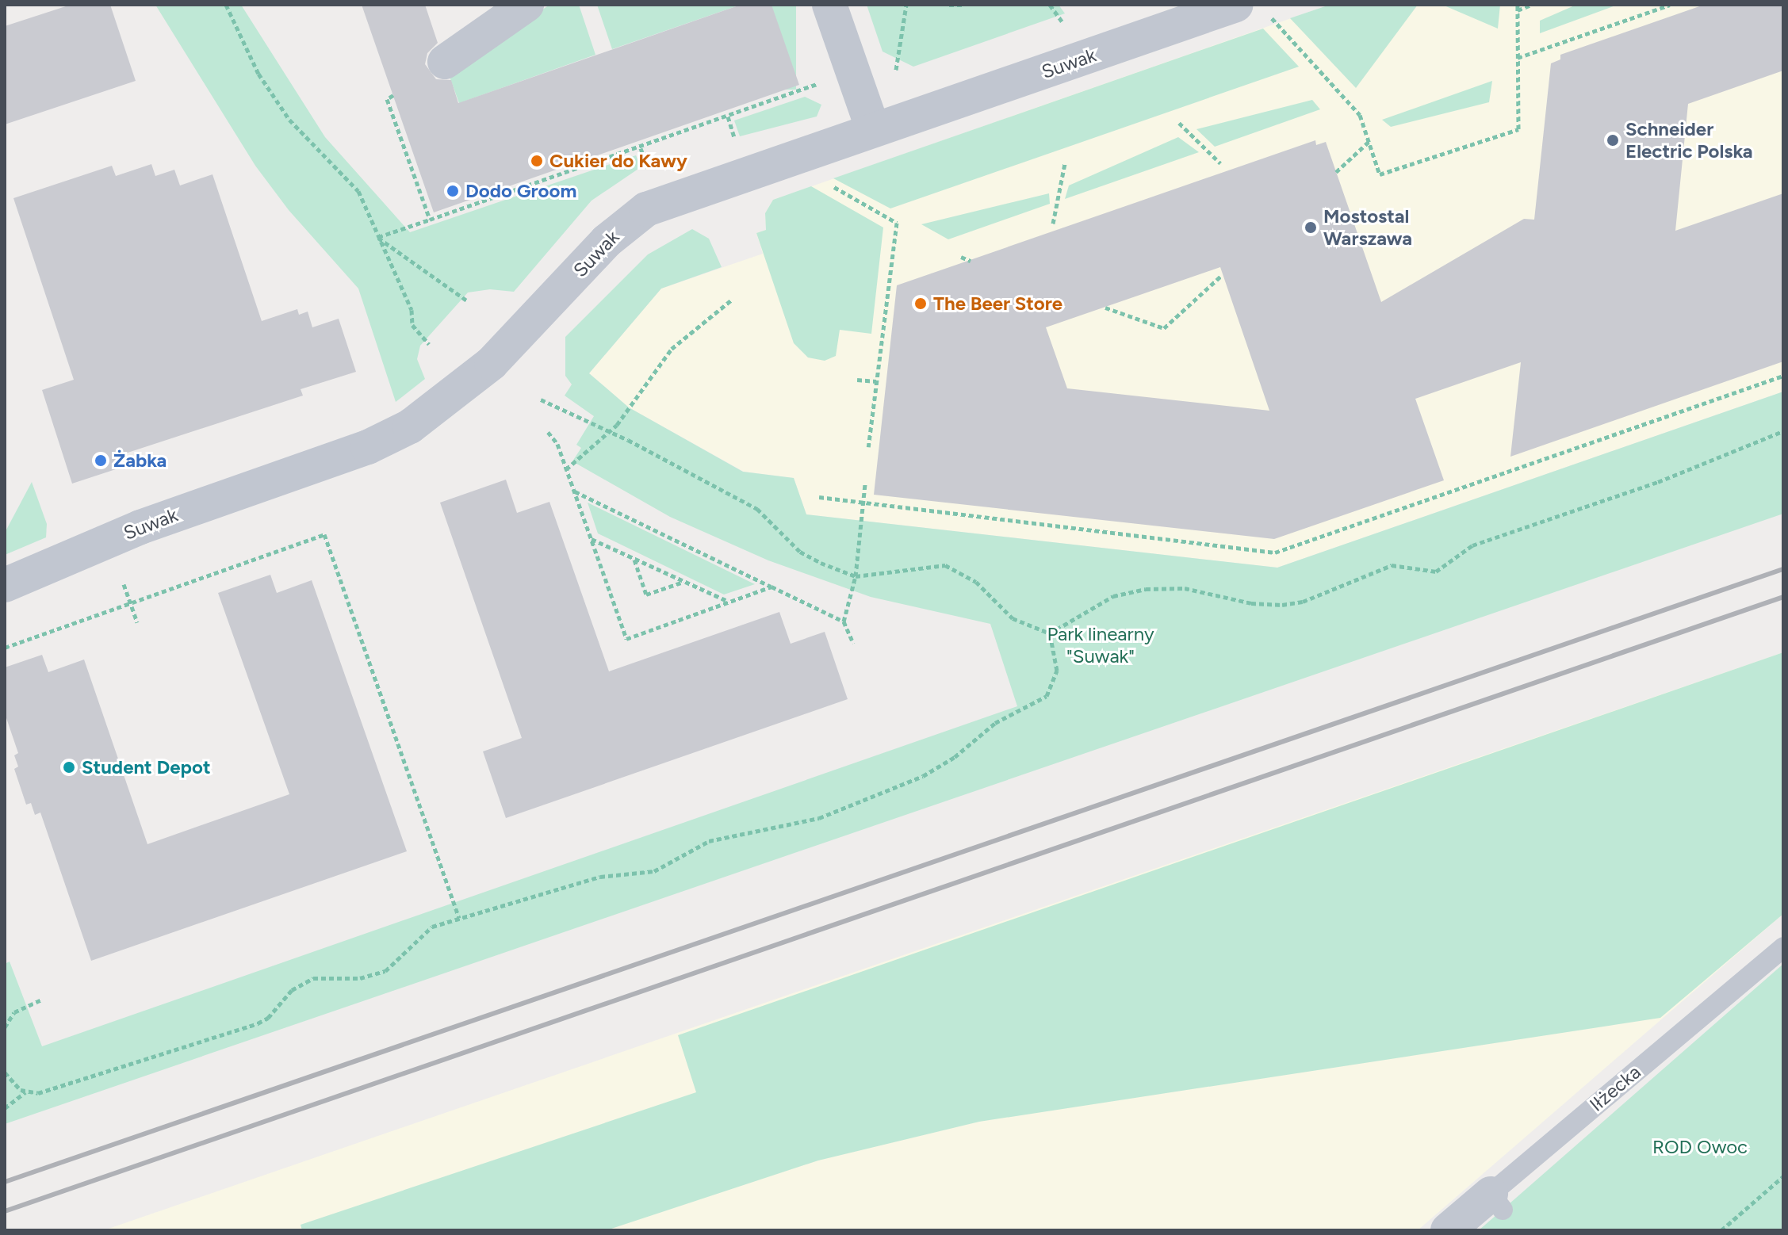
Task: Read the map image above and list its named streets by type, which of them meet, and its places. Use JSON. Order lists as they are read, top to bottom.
{
  "streets": {
    "street": ["Suwak", "Iłżecka"]
  },
  "parks": ["Park linearny \"Suwak\"", "ROD Owoc"],
  "places": [
    "Schneider Electric Polska",
    "Cukier do Kawy",
    "Dodo Groom",
    "Mostostal Warszawa",
    "The Beer Store",
    "Żabka",
    "Student Depot"
  ]
}
